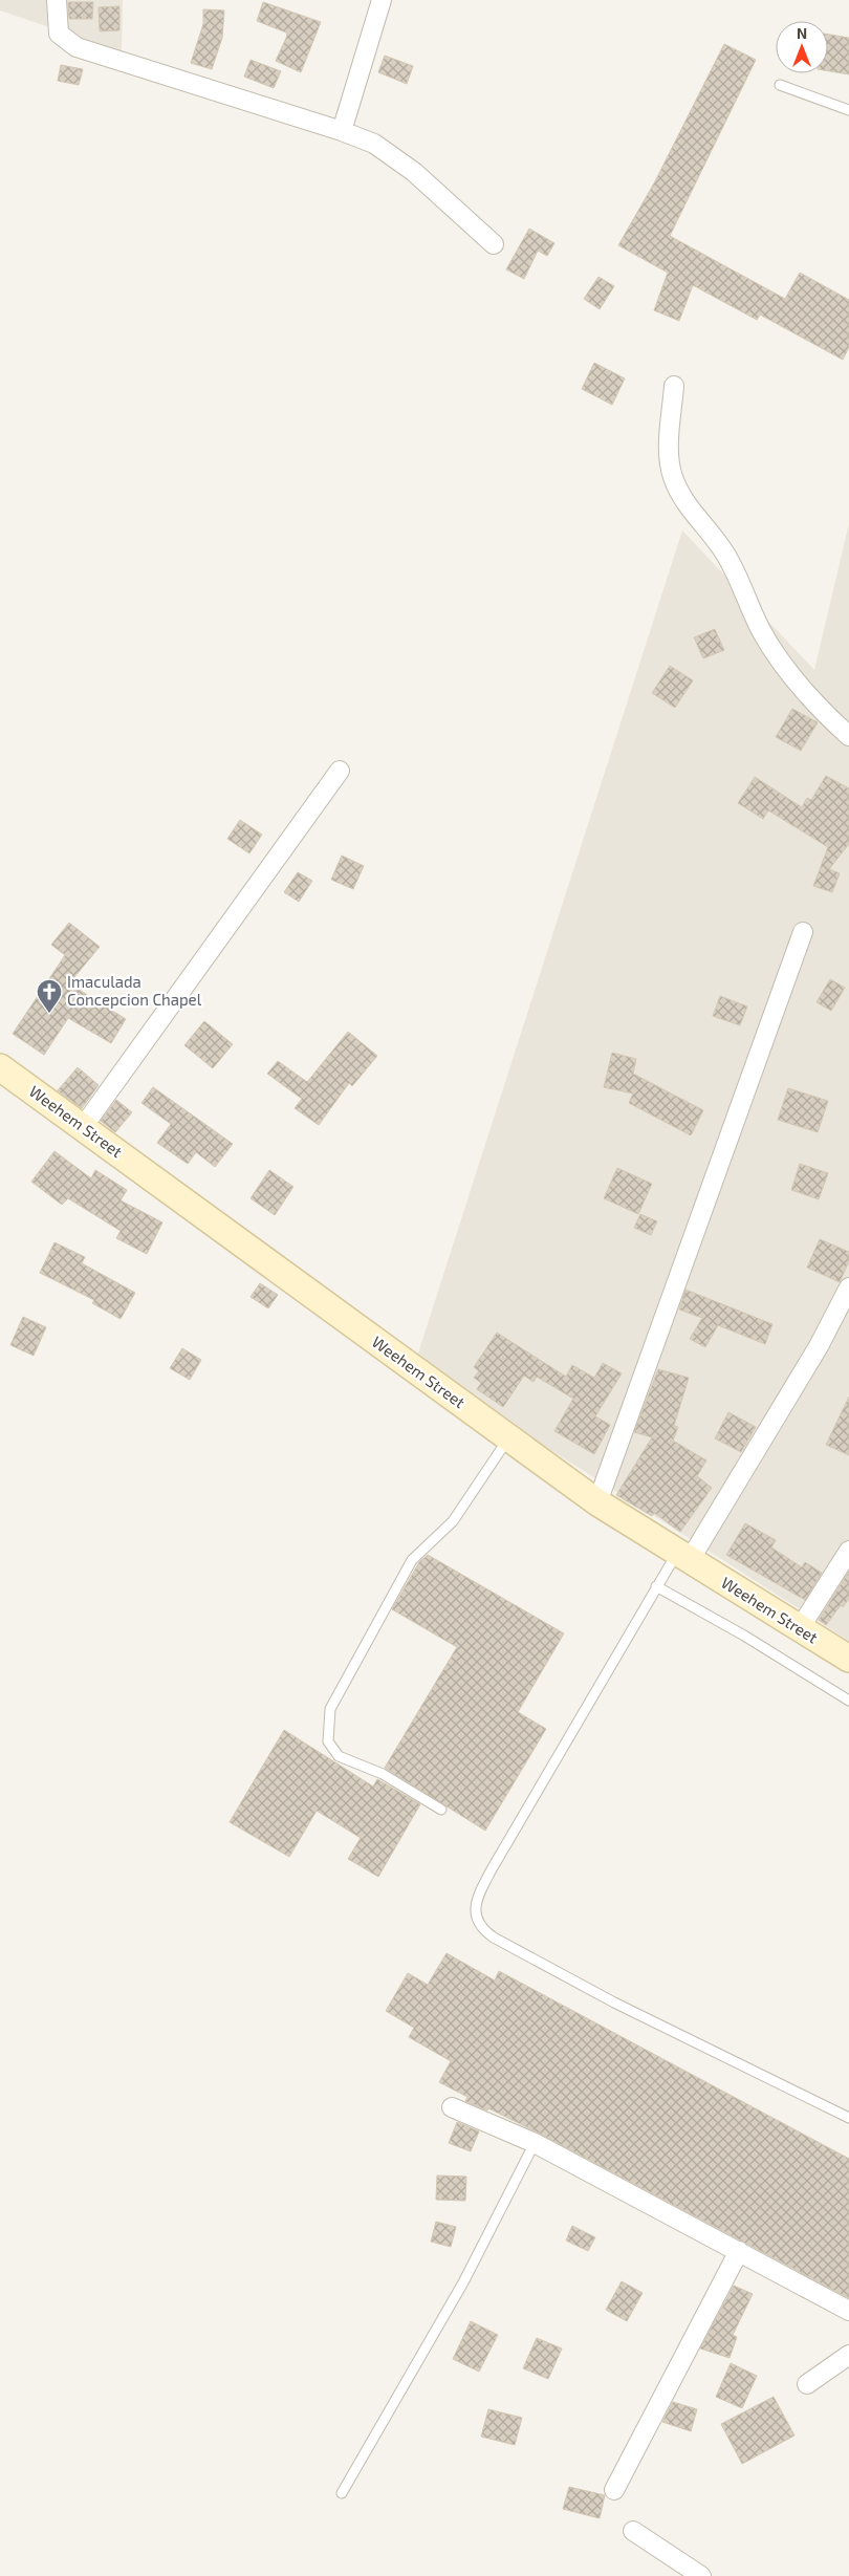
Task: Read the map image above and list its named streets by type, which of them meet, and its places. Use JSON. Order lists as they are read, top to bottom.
{
  "streets": {
    "street": ["Weehem Street"]
  },
  "places": {
    "church": ["Imaculada Concepcion Chapel"]
  },
  "north": "top"
}
